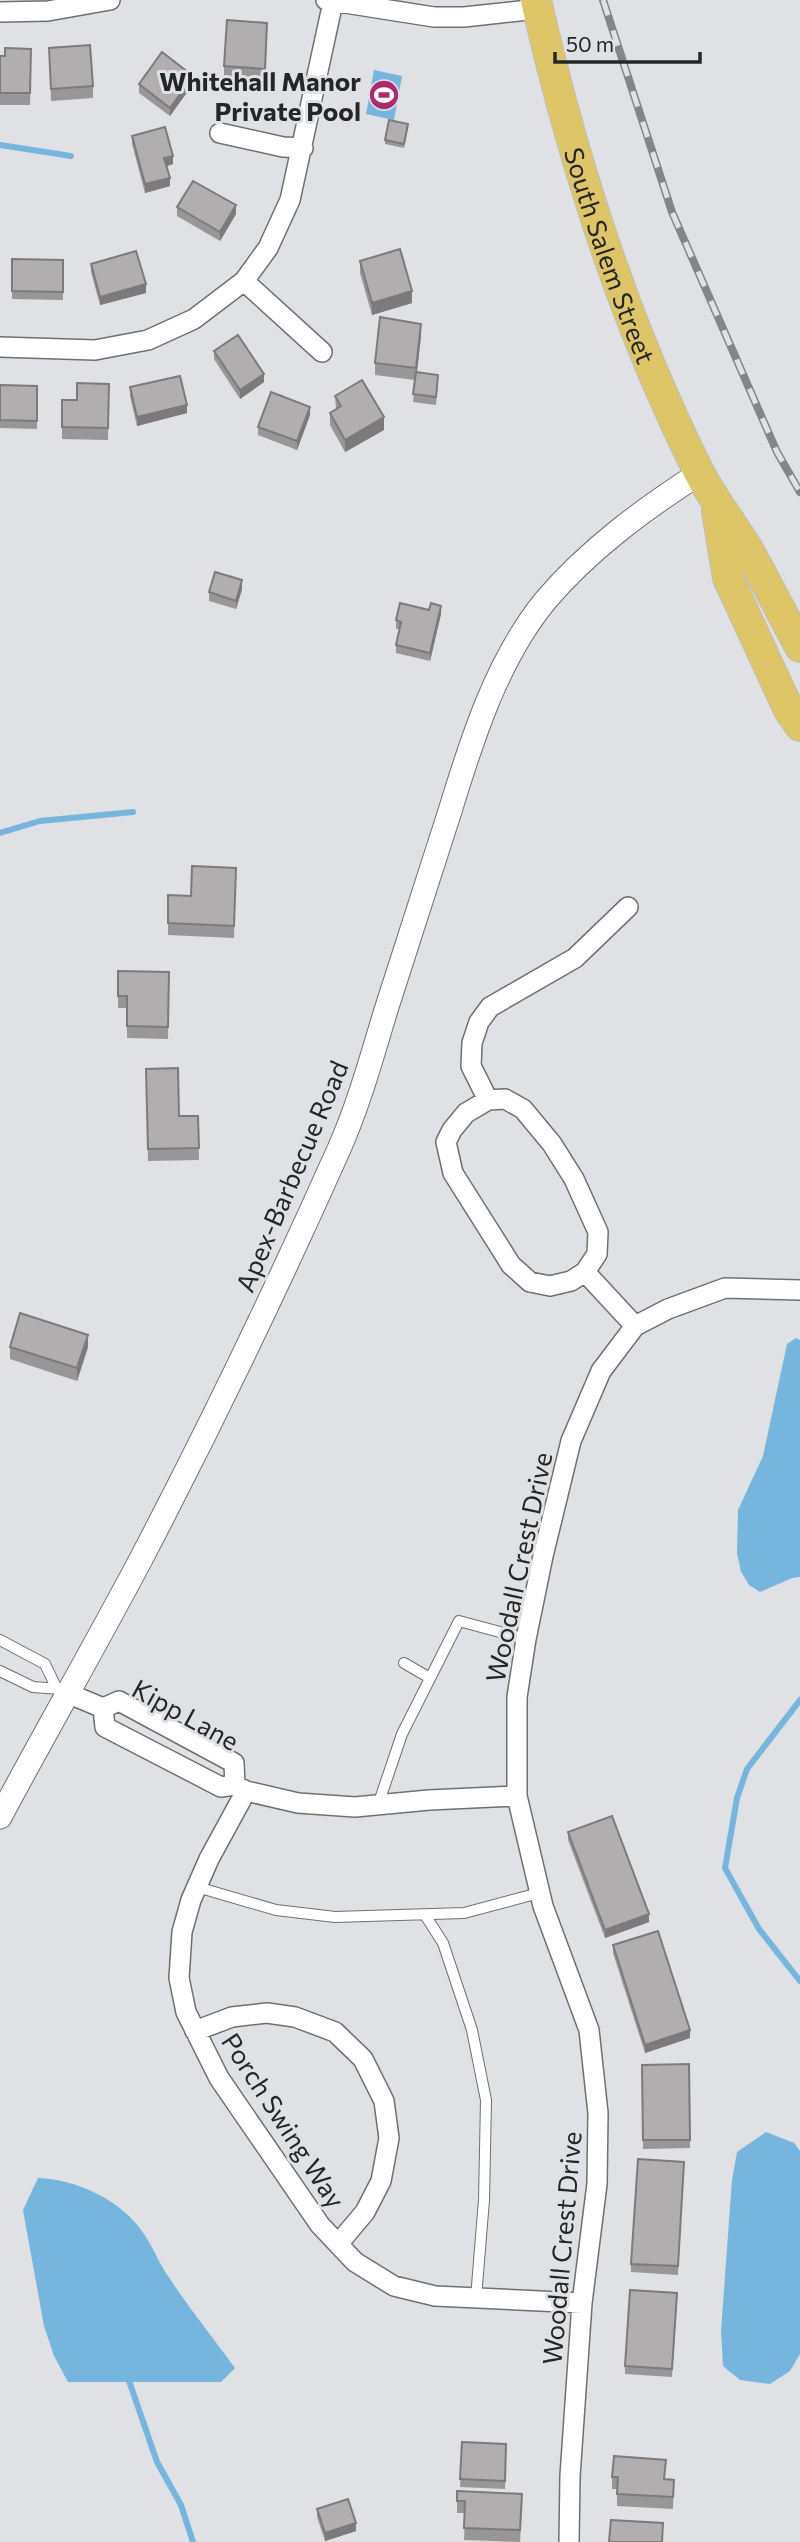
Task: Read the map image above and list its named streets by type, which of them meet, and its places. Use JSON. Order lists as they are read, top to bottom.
{
  "streets": {
    "main road": ["South Salem Street"],
    "street": [
      "Apex-Barbecue Road",
      "Woodall Crest Drive",
      "Kipp Lane",
      "Porch Swing Way"
    ]
  },
  "crossings": [
    ["South Salem Street", "Apex-Barbecue Road"],
    ["Woodall Crest Drive", "Kipp Lane"],
    ["Woodall Crest Drive", "Porch Swing Way"],
    ["Kipp Lane", "Porch Swing Way"]
  ],
  "places": {
    "sports": ["Whitehall Manor Private Pool"]
  },
  "scale_bar": "50 m"
}
